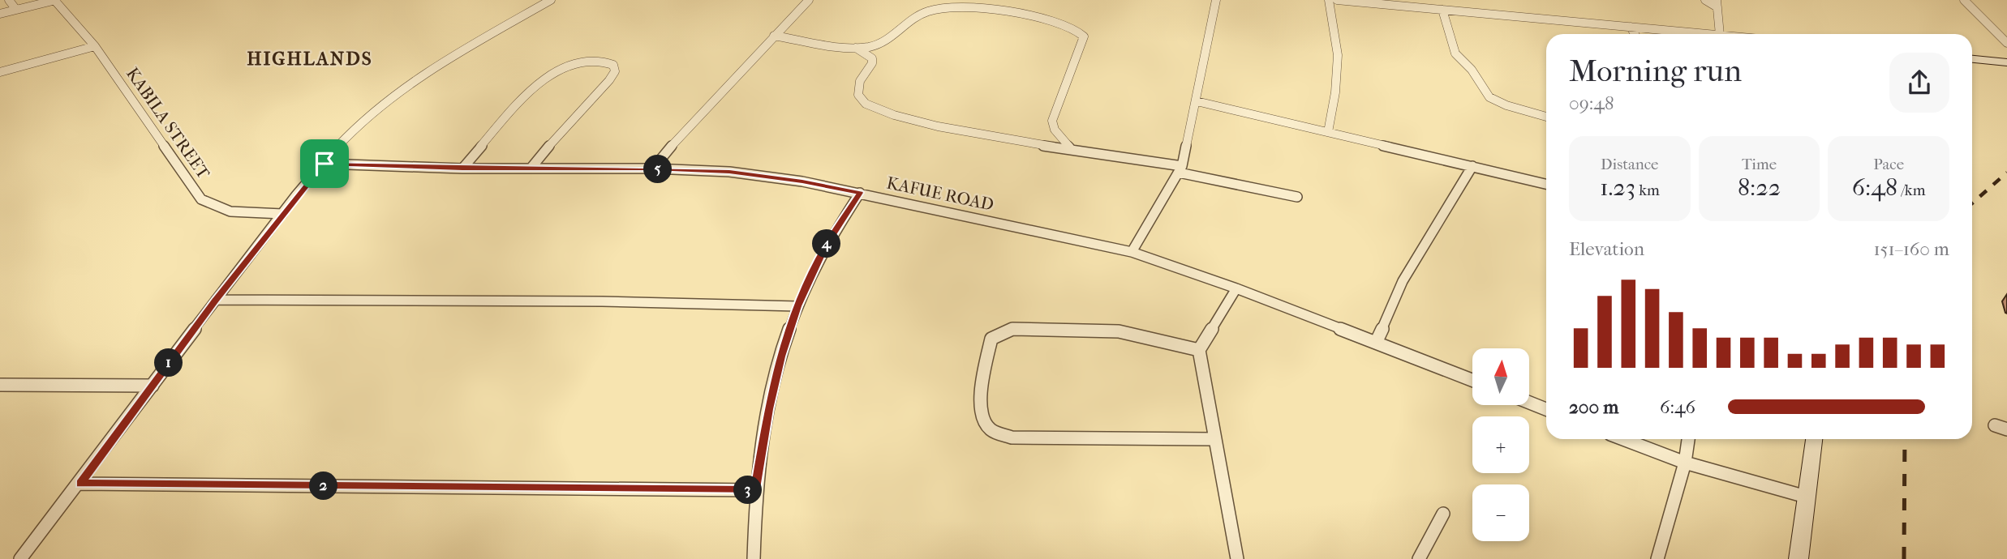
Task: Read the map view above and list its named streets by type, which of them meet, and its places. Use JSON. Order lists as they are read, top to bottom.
{
  "streets": {
    "street": ["KABILA STREET", "KAFUE ROAD"]
  },
  "districts": ["HIGHLANDS"],
  "north": "top",
  "page": {
    "heading": ["Morning run", "09:48"],
    "stats": [
      ["Distance", "1.23 km"],
      ["Time", "8:22"],
      ["Pace", "6:48 /km"]
    ],
    "pins": [
      "5",
      "4",
      "1",
      "2",
      "3"
    ],
    "chart": ["Elevation", "151–160 m"],
    "map_buttons": ["+", "−"],
    "list": [
      {
        "name": "200 m",
        "note": "6:46"
      }
    ]
  }
}
